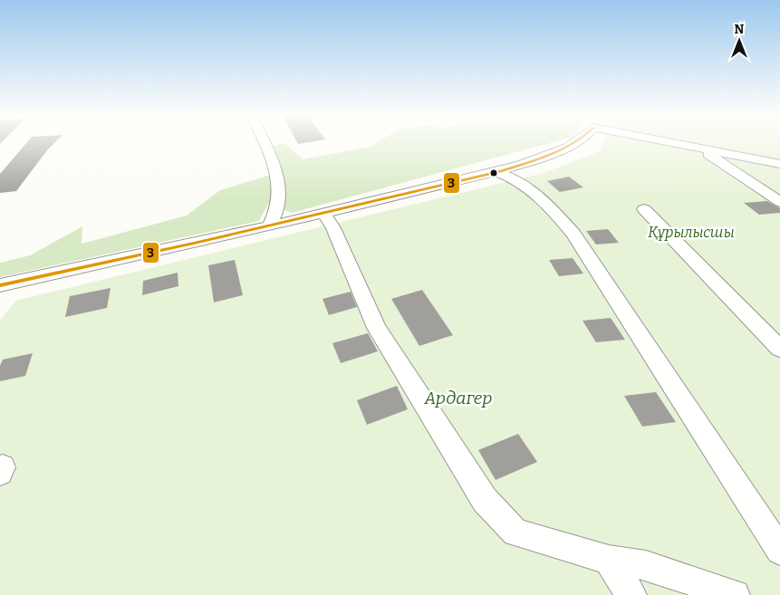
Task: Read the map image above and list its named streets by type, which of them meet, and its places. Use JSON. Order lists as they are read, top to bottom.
{
  "parks": ["Құрылысшы", "Ардагер"],
  "lines": ["transit line 3"],
  "north": "top"
}
